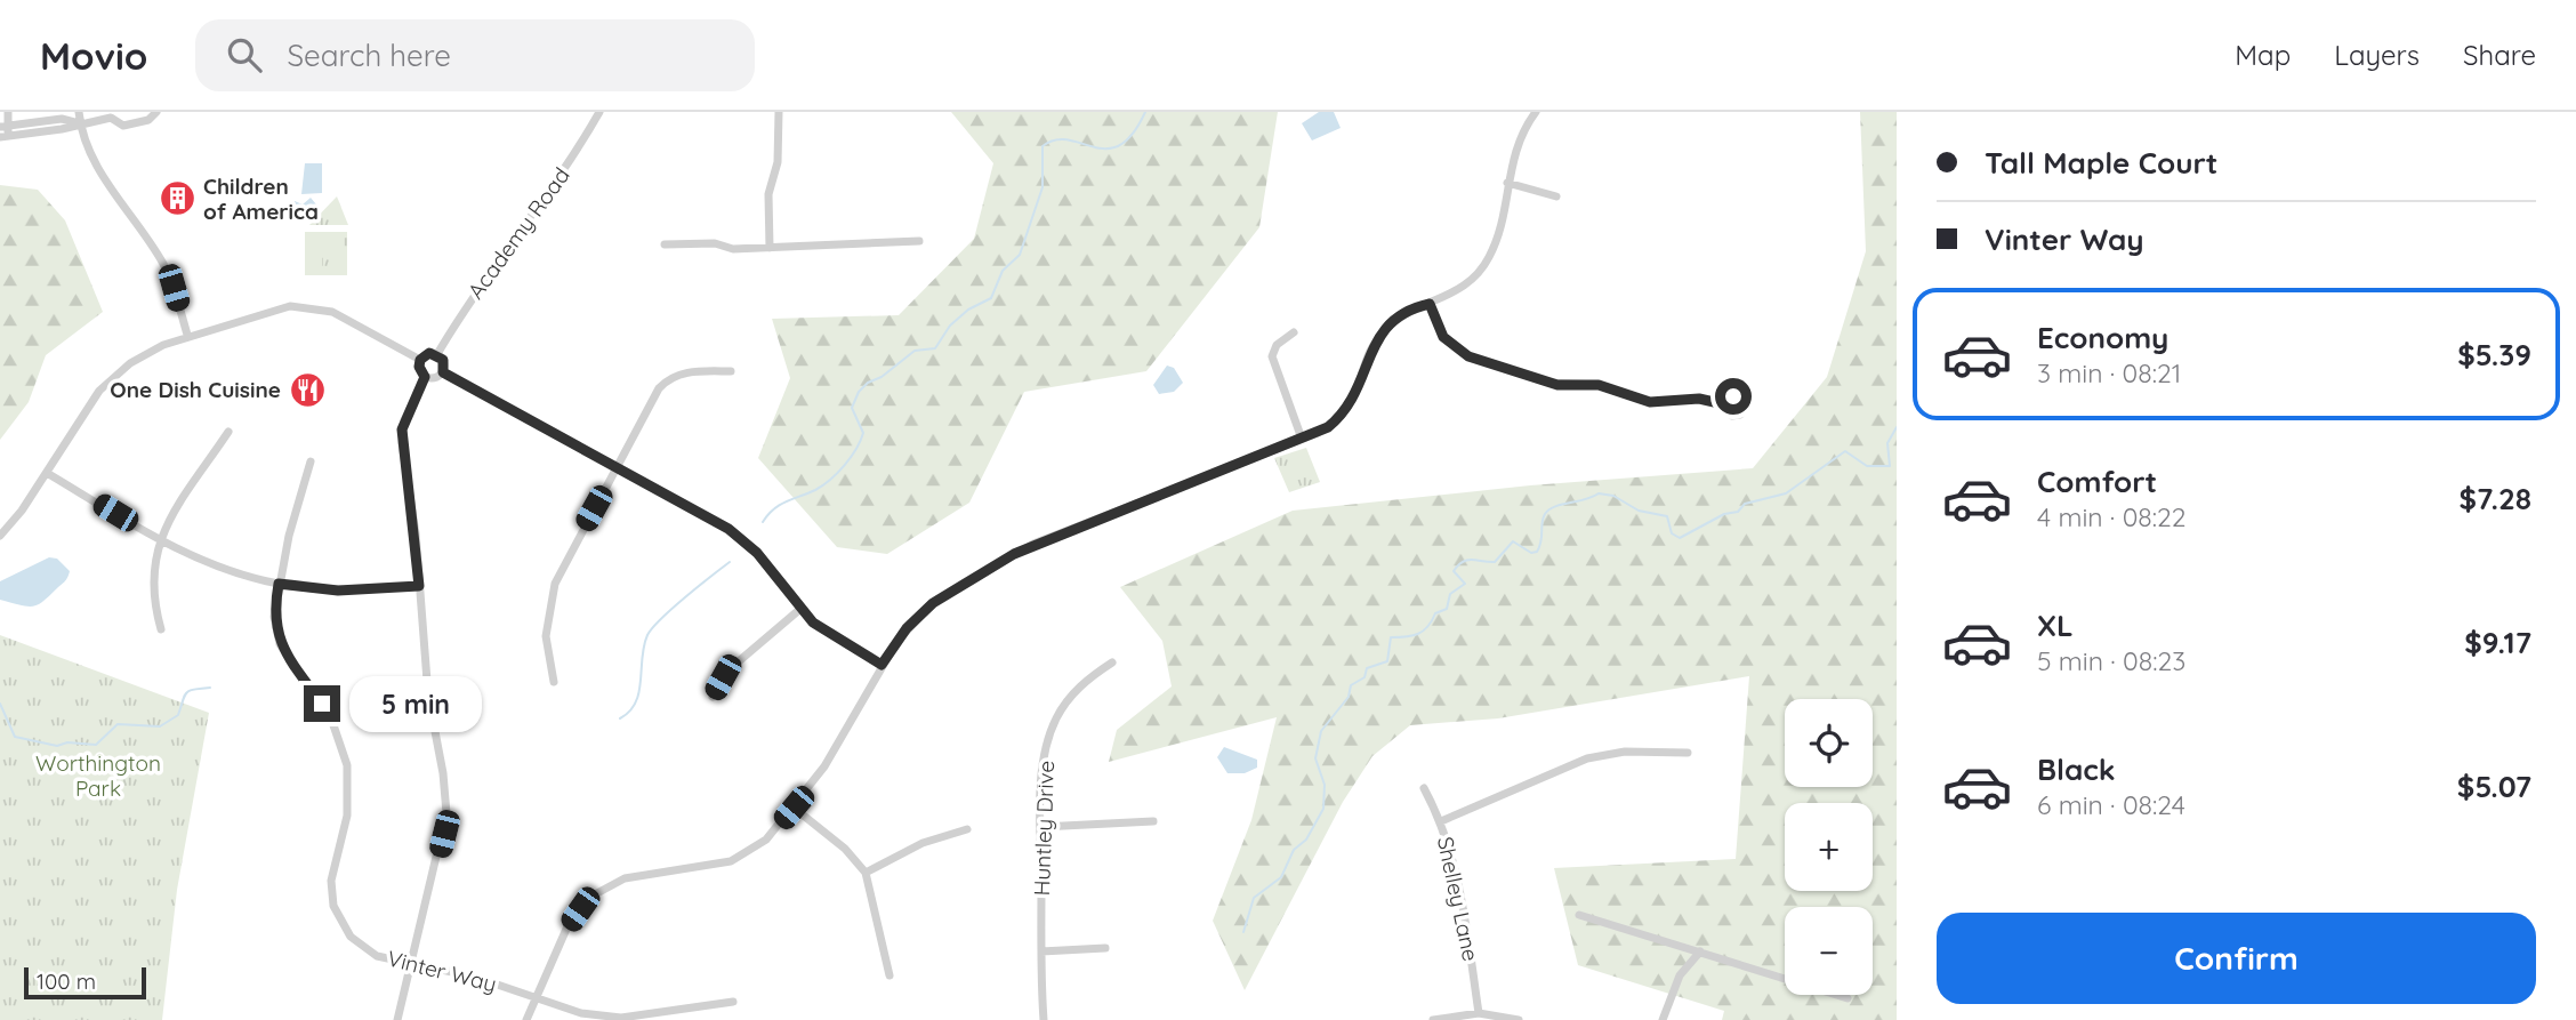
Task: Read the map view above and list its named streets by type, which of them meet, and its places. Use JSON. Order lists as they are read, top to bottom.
{
  "streets": {
    "street": [
      "Academy Road",
      "Huntley Drive",
      "Shelley Lane",
      "Vinter Way"
    ]
  },
  "parks": ["Worthington Park"],
  "places": {
    "building": ["Children of America"],
    "restaurant": ["One Dish Cuisine"]
  },
  "scale_bar": "100 m",
  "page": {
    "header": "Movio",
    "search": "Search here",
    "nav": ["Map", "Layers", "Share"],
    "banner": ["Tall Maple Court", "Vinter Way"],
    "list": [
      {
        "name": "Economy",
        "note": "3 min · 08:21",
        "value": "$5.39"
      },
      {
        "name": "Comfort",
        "note": "4 min · 08:22",
        "value": "$7.28"
      },
      {
        "name": "XL",
        "note": "5 min · 08:23",
        "value": "$9.17"
      },
      {
        "name": "Black",
        "note": "6 min · 08:24",
        "value": "$5.07"
      }
    ],
    "bubble": "5 min",
    "map_buttons": ["+", "−"],
    "buttons": "Confirm",
    "scale": "100 m"
  }
}
